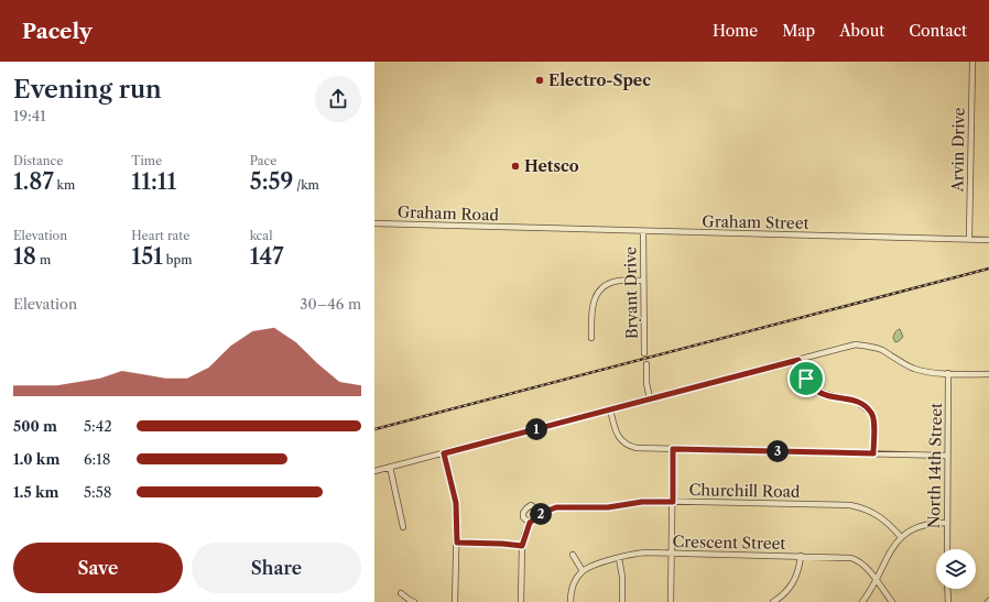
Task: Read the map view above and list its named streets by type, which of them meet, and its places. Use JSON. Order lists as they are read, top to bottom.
{
  "streets": {
    "street": [
      "Arvin Drive",
      "Graham Road",
      "Graham Street",
      "Bryant Drive",
      "North 14th Street",
      "Churchill Road",
      "Crescent Street"
    ]
  },
  "crossings": [
    ["Arvin Drive", "Graham Street"],
    ["Graham Road", "Graham Street"],
    ["Graham Street", "Bryant Drive"]
  ],
  "places": ["Electro-Spec", "Hetsco"],
  "page": {
    "header": "Pacely",
    "nav": [
      "Home",
      "Map",
      "About",
      "Contact"
    ],
    "heading": ["Evening run", "19:41"],
    "stats": [
      ["Distance", "1.87 km"],
      ["Time", "11:11"],
      ["Pace", "5:59 /km"],
      ["Elevation", "18 m"],
      ["Heart rate", "151 bpm"],
      ["kcal", "147"]
    ],
    "chart": ["Elevation", "30–46 m"],
    "list": [
      {
        "name": "500 m",
        "note": "5:42"
      },
      {
        "name": "1.0 km",
        "note": "6:18"
      },
      {
        "name": "1.5 km",
        "note": "5:58"
      }
    ],
    "pins": ["1", "3", "2"],
    "buttons": ["Save", "Share"]
  }
}
